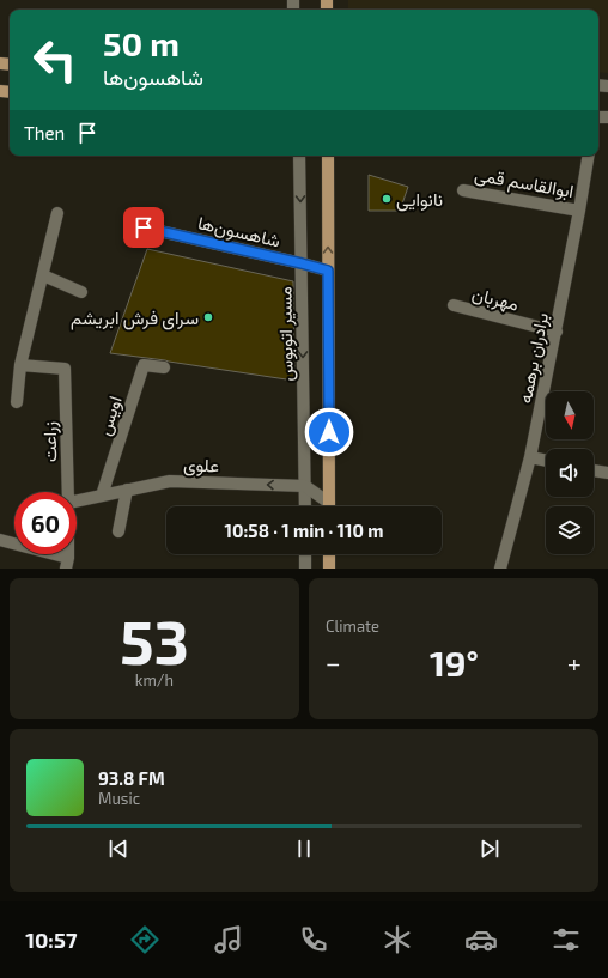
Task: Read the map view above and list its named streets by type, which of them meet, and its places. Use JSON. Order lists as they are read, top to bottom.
{
  "streets": {
    "street": [
      "ابوالقاسم قمی",
      "شاهسون‌ها",
      "مهربان",
      "مسیر اتوبوس",
      "برادران برهمه",
      "اویس",
      "زراعت",
      "علوی"
    ]
  },
  "crossings": [
    ["ابوالقاسم قمی", "برادران برهمه"],
    ["شاهسون‌ها", "مسیر اتوبوس"],
    ["مهربان", "برادران برهمه"],
    ["مسیر اتوبوس", "علوی"],
    ["اویس", "علوی"]
  ],
  "one_way": ["مسیر اتوبوس", "علوی"],
  "places": ["نانوایی", "سرای فرش ابریشم"],
  "north": "bottom",
  "page": {
    "turn": ["50 m", "شاهسون‌ها"],
    "then": "Then",
    "limit": "60",
    "trip": "10:58 · 1 min · 110 m",
    "tile": [
      ["53", "km/h"],
      "Climate"
    ],
    "heat": ["−", "19°", "+"],
    "song": ["93.8 FM", "Music"],
    "tabs": "10:57"
  }
}
